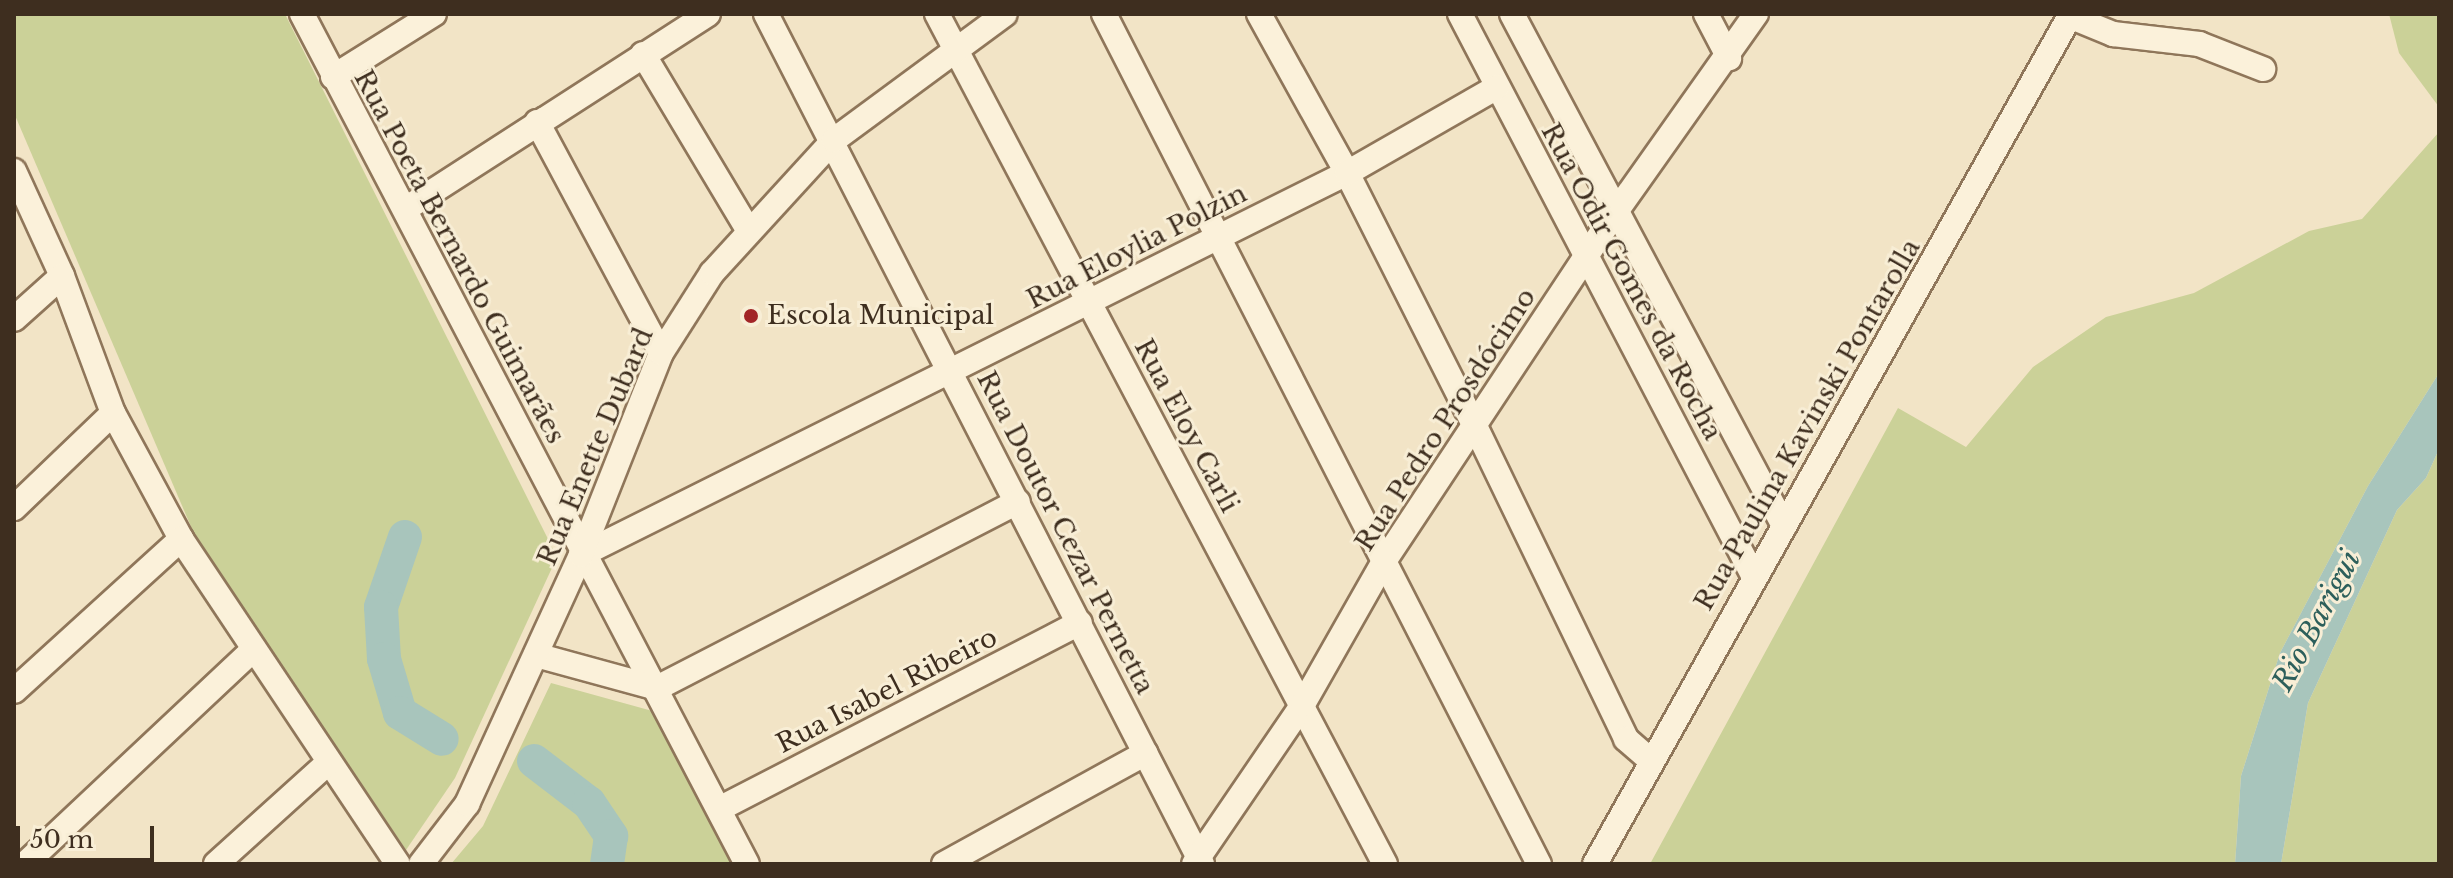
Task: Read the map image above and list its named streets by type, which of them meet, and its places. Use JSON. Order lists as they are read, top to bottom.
{
  "streets": {
    "street": [
      "Rua Eloylia Polzin",
      "Rua Poeta Bernardo Guimarães",
      "Rua Odir Gomes da Rocha",
      "Rua Pedro Prosdócimo",
      "Rua Paulina Kavinski Pontarolla",
      "Rua Eloy Carli",
      "Rua Enette Dubard",
      "Rua Doutor Cezar Pernetta",
      "Rua Isabel Ribeiro"
    ]
  },
  "crossings": [
    ["Rua Eloylia Polzin", "Rua Poeta Bernardo Guimarães"],
    ["Rua Eloylia Polzin", "Rua Odir Gomes da Rocha"],
    ["Rua Eloylia Polzin", "Rua Eloy Carli"],
    ["Rua Eloylia Polzin", "Rua Enette Dubard"],
    ["Rua Eloylia Polzin", "Rua Doutor Cezar Pernetta"],
    ["Rua Poeta Bernardo Guimarães", "Rua Enette Dubard"],
    ["Rua Poeta Bernardo Guimarães", "Rua Isabel Ribeiro"],
    ["Rua Odir Gomes da Rocha", "Rua Pedro Prosdócimo"],
    ["Rua Odir Gomes da Rocha", "Rua Paulina Kavinski Pontarolla"],
    ["Rua Pedro Prosdócimo", "Rua Eloy Carli"],
    ["Rua Pedro Prosdócimo", "Rua Doutor Cezar Pernetta"],
    ["Rua Eloy Carli", "Rua Enette Dubard"],
    ["Rua Enette Dubard", "Rua Doutor Cezar Pernetta"],
    ["Rua Doutor Cezar Pernetta", "Rua Isabel Ribeiro"]
  ],
  "water": ["Rio Barigui"],
  "places": ["Escola Municipal"],
  "scale_bar": "50 m"
}
